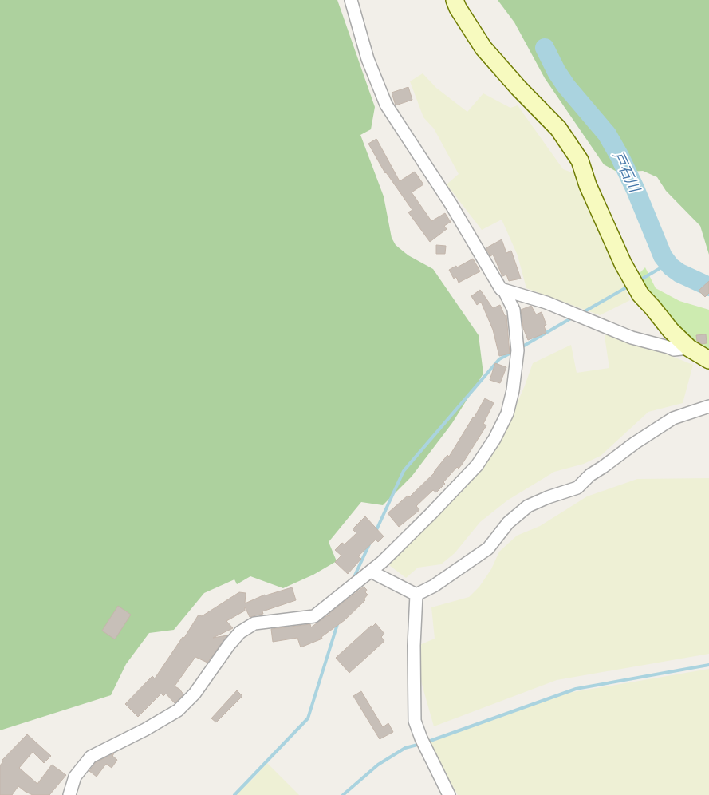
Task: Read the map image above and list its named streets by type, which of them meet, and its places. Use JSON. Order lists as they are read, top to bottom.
{
  "water": ["戸石川"]
}
